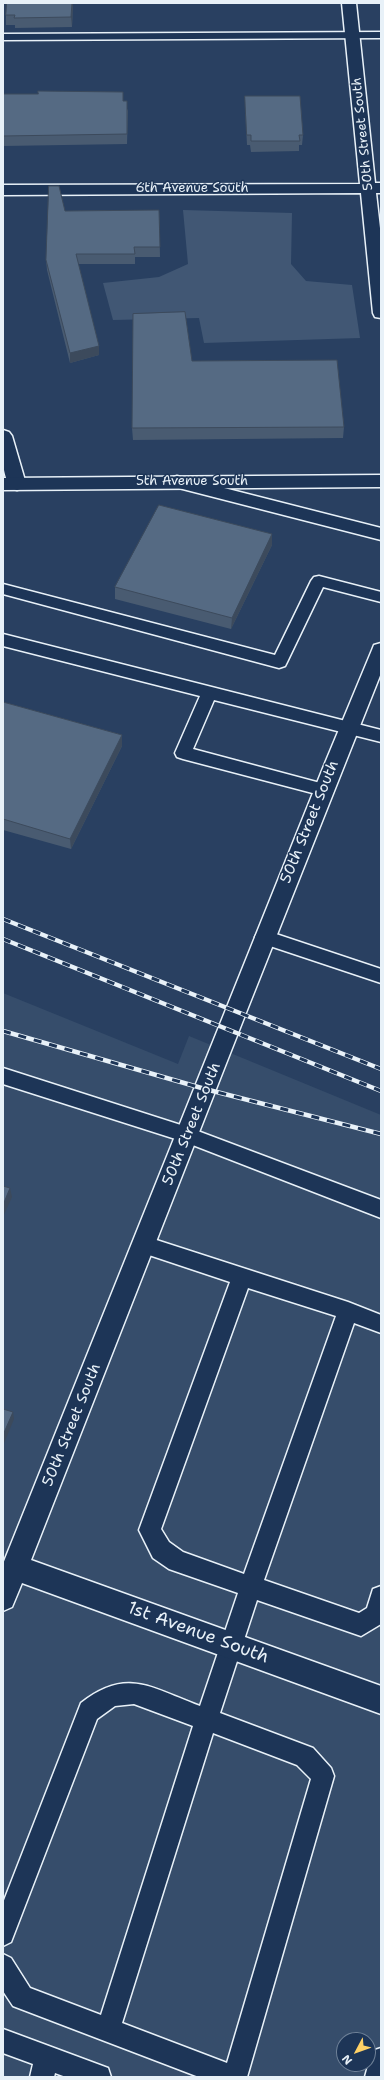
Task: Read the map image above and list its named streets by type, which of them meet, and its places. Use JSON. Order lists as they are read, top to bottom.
{
  "streets": {
    "street": [
      "50th Street South",
      "6th Avenue South",
      "5th Avenue South",
      "1st Avenue South"
    ]
  },
  "crossings": [
    ["50th Street South", "6th Avenue South"],
    ["50th Street South", "1st Avenue South"]
  ],
  "north": "bottom left"
}
